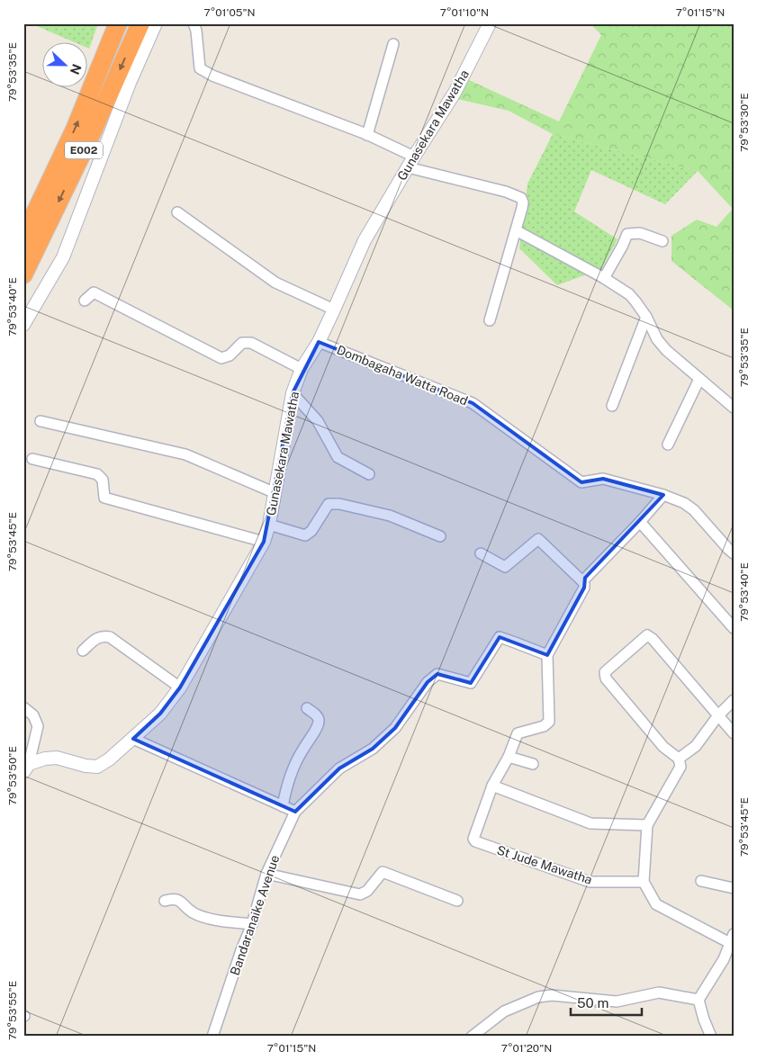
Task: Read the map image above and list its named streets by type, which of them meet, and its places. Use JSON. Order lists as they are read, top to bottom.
{
  "streets": {
    "highway": ["E002"],
    "street": [
      "Gunasekara Mawatha",
      "Dombagaha Watta Road",
      "St Jude Mawatha",
      "Bandaranaike Avenue"
    ]
  },
  "crossings": [
    ["Gunasekara Mawatha", "Dombagaha Watta Road"]
  ],
  "scale_bar": "50 m",
  "north": "right",
  "coordinates": [
    "7°01'05\"N",
    "7°01'10\"N",
    "7°01'15\"N",
    "79°53'35\"E",
    "79°53'30\"E",
    "79°53'40\"E",
    "79°53'45\"E",
    "79°53'50\"E",
    "79°53'55\"E",
    "7°01'20\"N"
  ]
}
